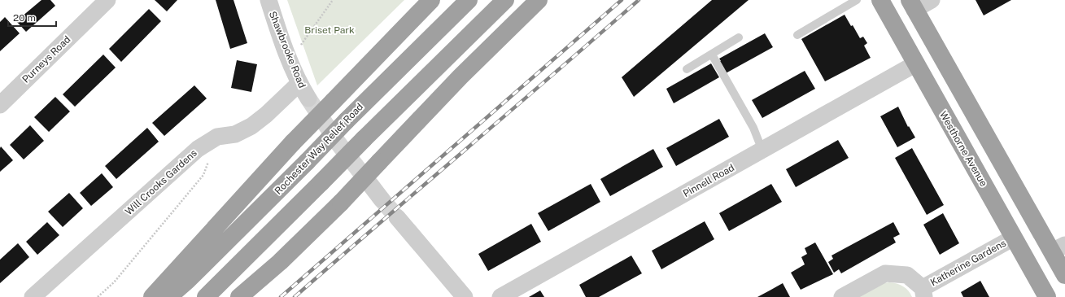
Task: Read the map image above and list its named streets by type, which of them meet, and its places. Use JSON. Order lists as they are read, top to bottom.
{
  "streets": {
    "highway": ["Rochester Way Relief Road", "Westhorne Avenue"],
    "street": [
      "Shawbrooke Road",
      "Purneys Road",
      "Pinnell Road",
      "Will Crooks Gardens",
      "Katherine Gardens"
    ]
  },
  "crossings": [
    ["Shawbrooke Road", "Will Crooks Gardens"],
    ["Westhorne Avenue", "Pinnell Road"],
    ["Westhorne Avenue", "Katherine Gardens"]
  ],
  "parks": ["Briset Park"],
  "scale_bar": "20 m"
}
